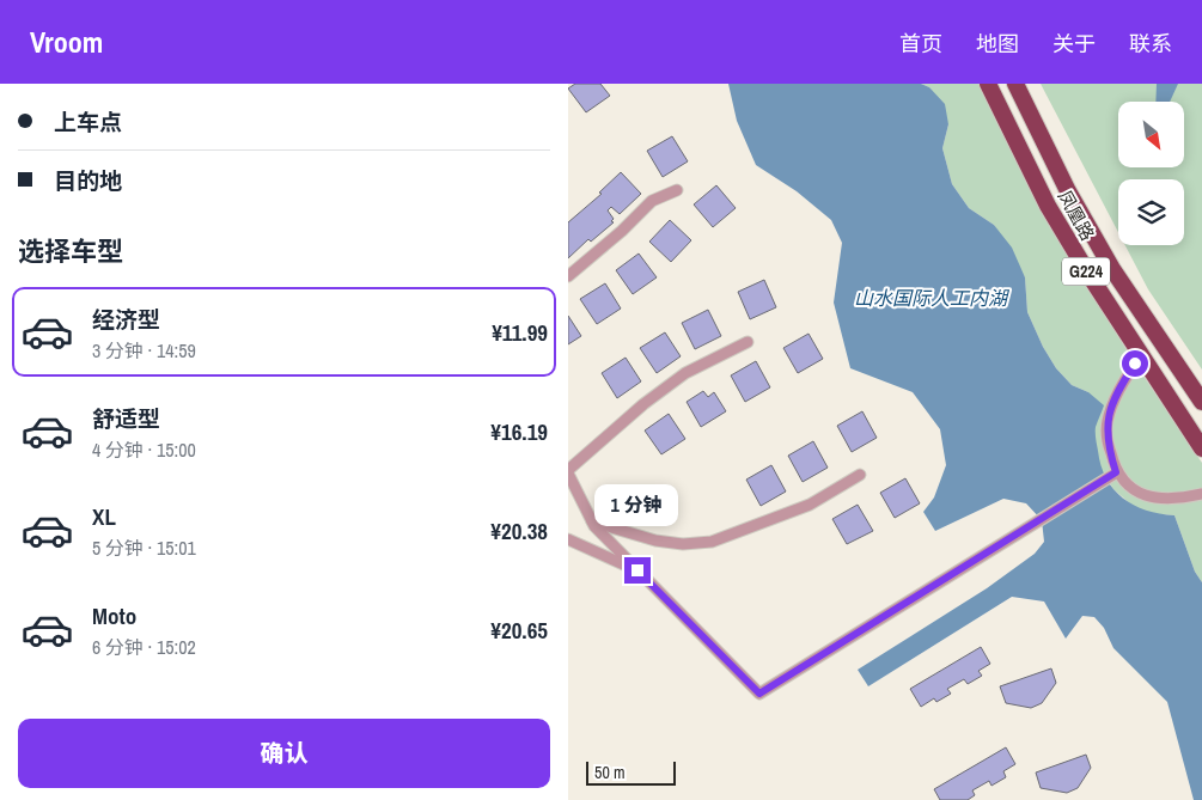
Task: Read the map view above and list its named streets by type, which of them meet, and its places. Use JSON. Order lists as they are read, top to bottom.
{
  "streets": {
    "highway": ["凤凰路", "G224"]
  },
  "water": ["山水国际人工内湖"],
  "scale_bar": "50 m",
  "north": "bottom right",
  "page": {
    "header": "Vroom",
    "nav": [
      "首页",
      "地图",
      "关于",
      "联系"
    ],
    "banner": ["上车点", "目的地"],
    "heading": "选择车型",
    "list": [
      {
        "name": "经济型",
        "note": "3 分钟 · 14:59",
        "value": "¥11.99"
      },
      {
        "name": "舒适型",
        "note": "4 分钟 · 15:00",
        "value": "¥16.19"
      },
      {
        "name": "XL",
        "note": "5 分钟 · 15:01",
        "value": "¥20.38"
      },
      {
        "name": "Moto",
        "note": "6 分钟 · 15:02",
        "value": "¥20.65"
      }
    ],
    "bubble": "1 分钟",
    "buttons": "确认",
    "scale": "50 m"
  }
}
